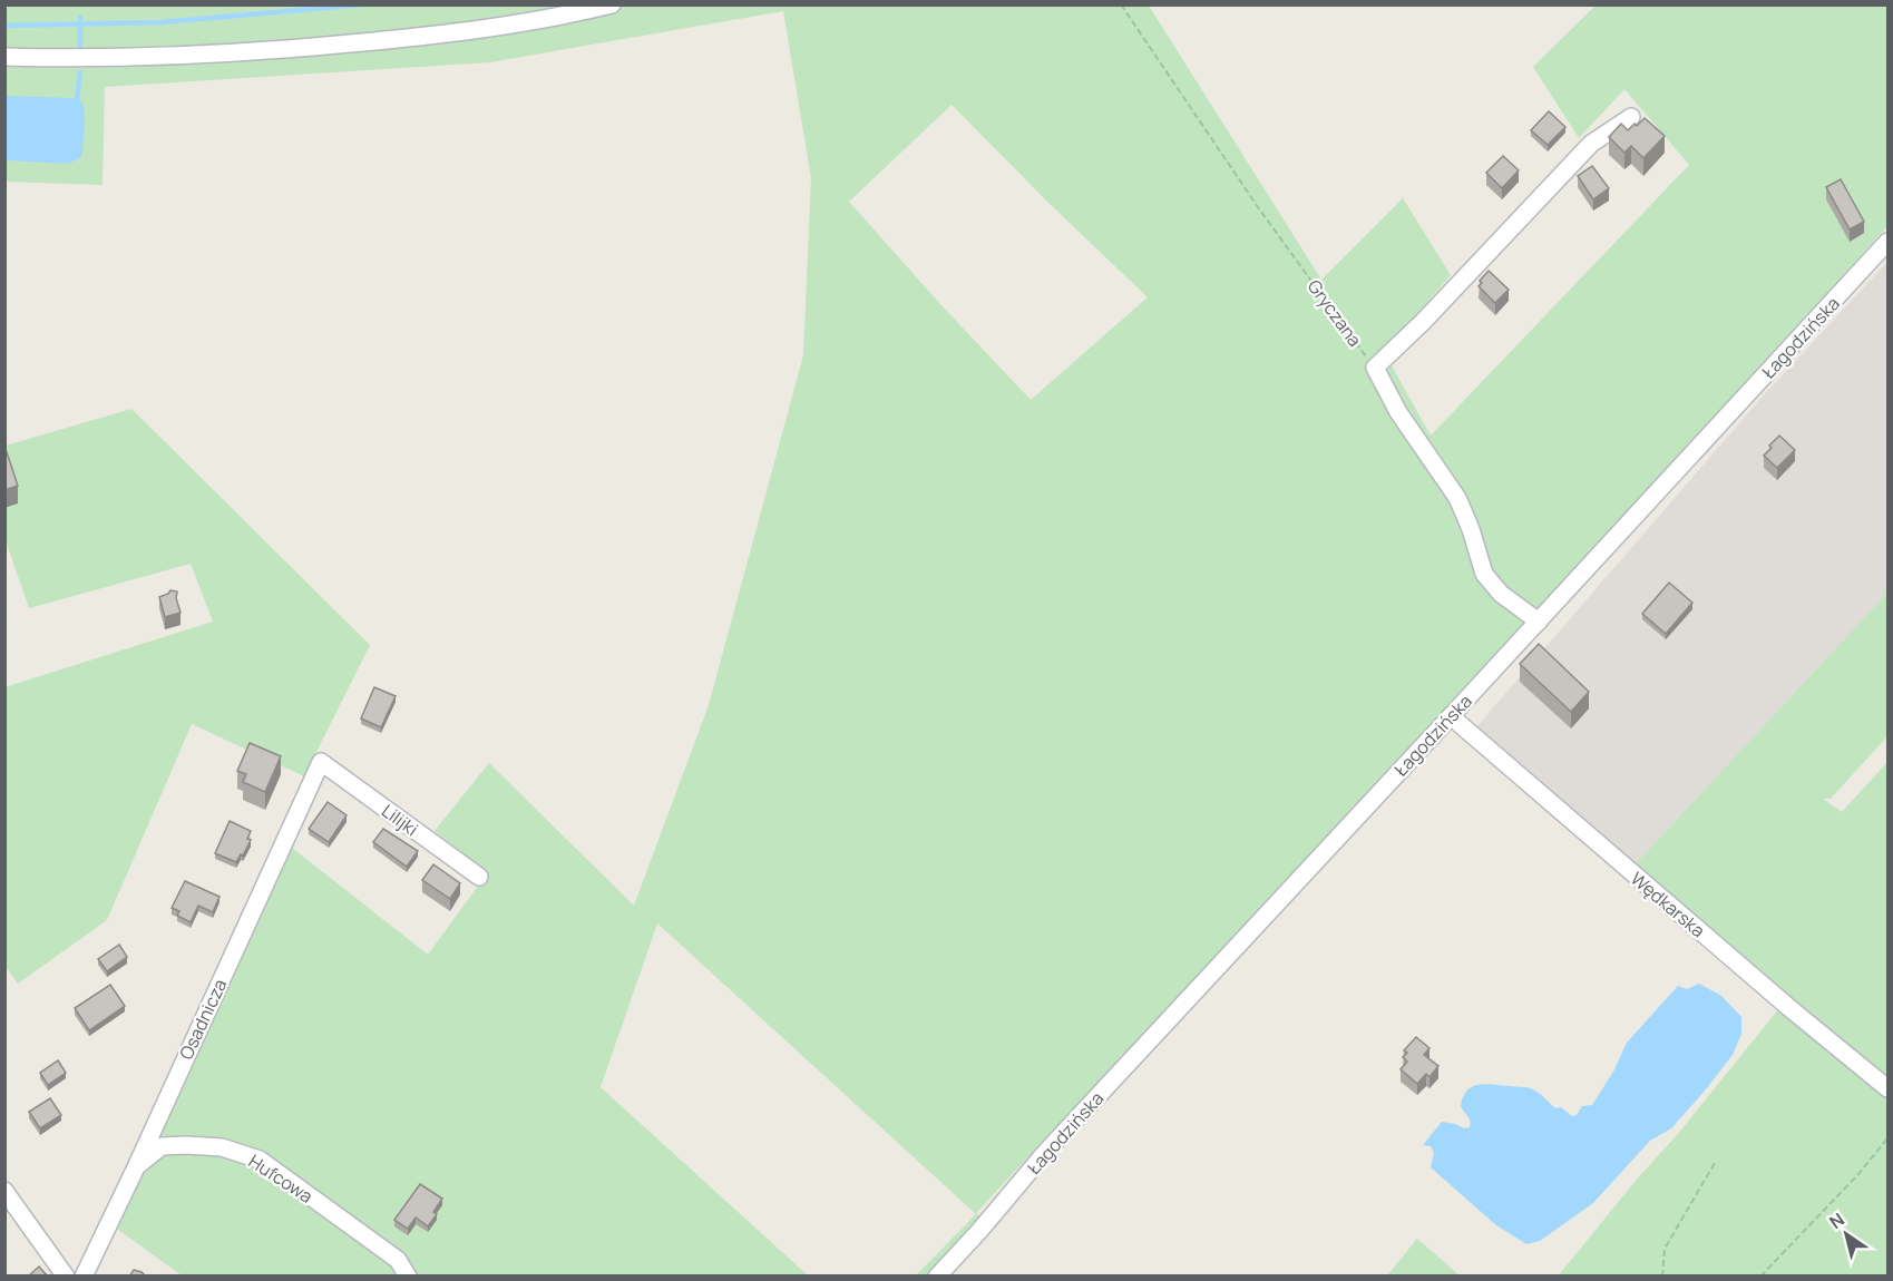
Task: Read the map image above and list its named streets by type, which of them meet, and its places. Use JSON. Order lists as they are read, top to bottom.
{
  "streets": {
    "street": [
      "Łagodzińska",
      "Lilijki",
      "Wędkarska",
      "Osadnicza",
      "Hufcowa"
    ],
    "path": ["Gryczana"]
  },
  "crossings": [
    ["Łagodzińska", "Wędkarska"],
    ["Lilijki", "Osadnicza"],
    ["Osadnicza", "Hufcowa"]
  ],
  "north": "top left"
}
